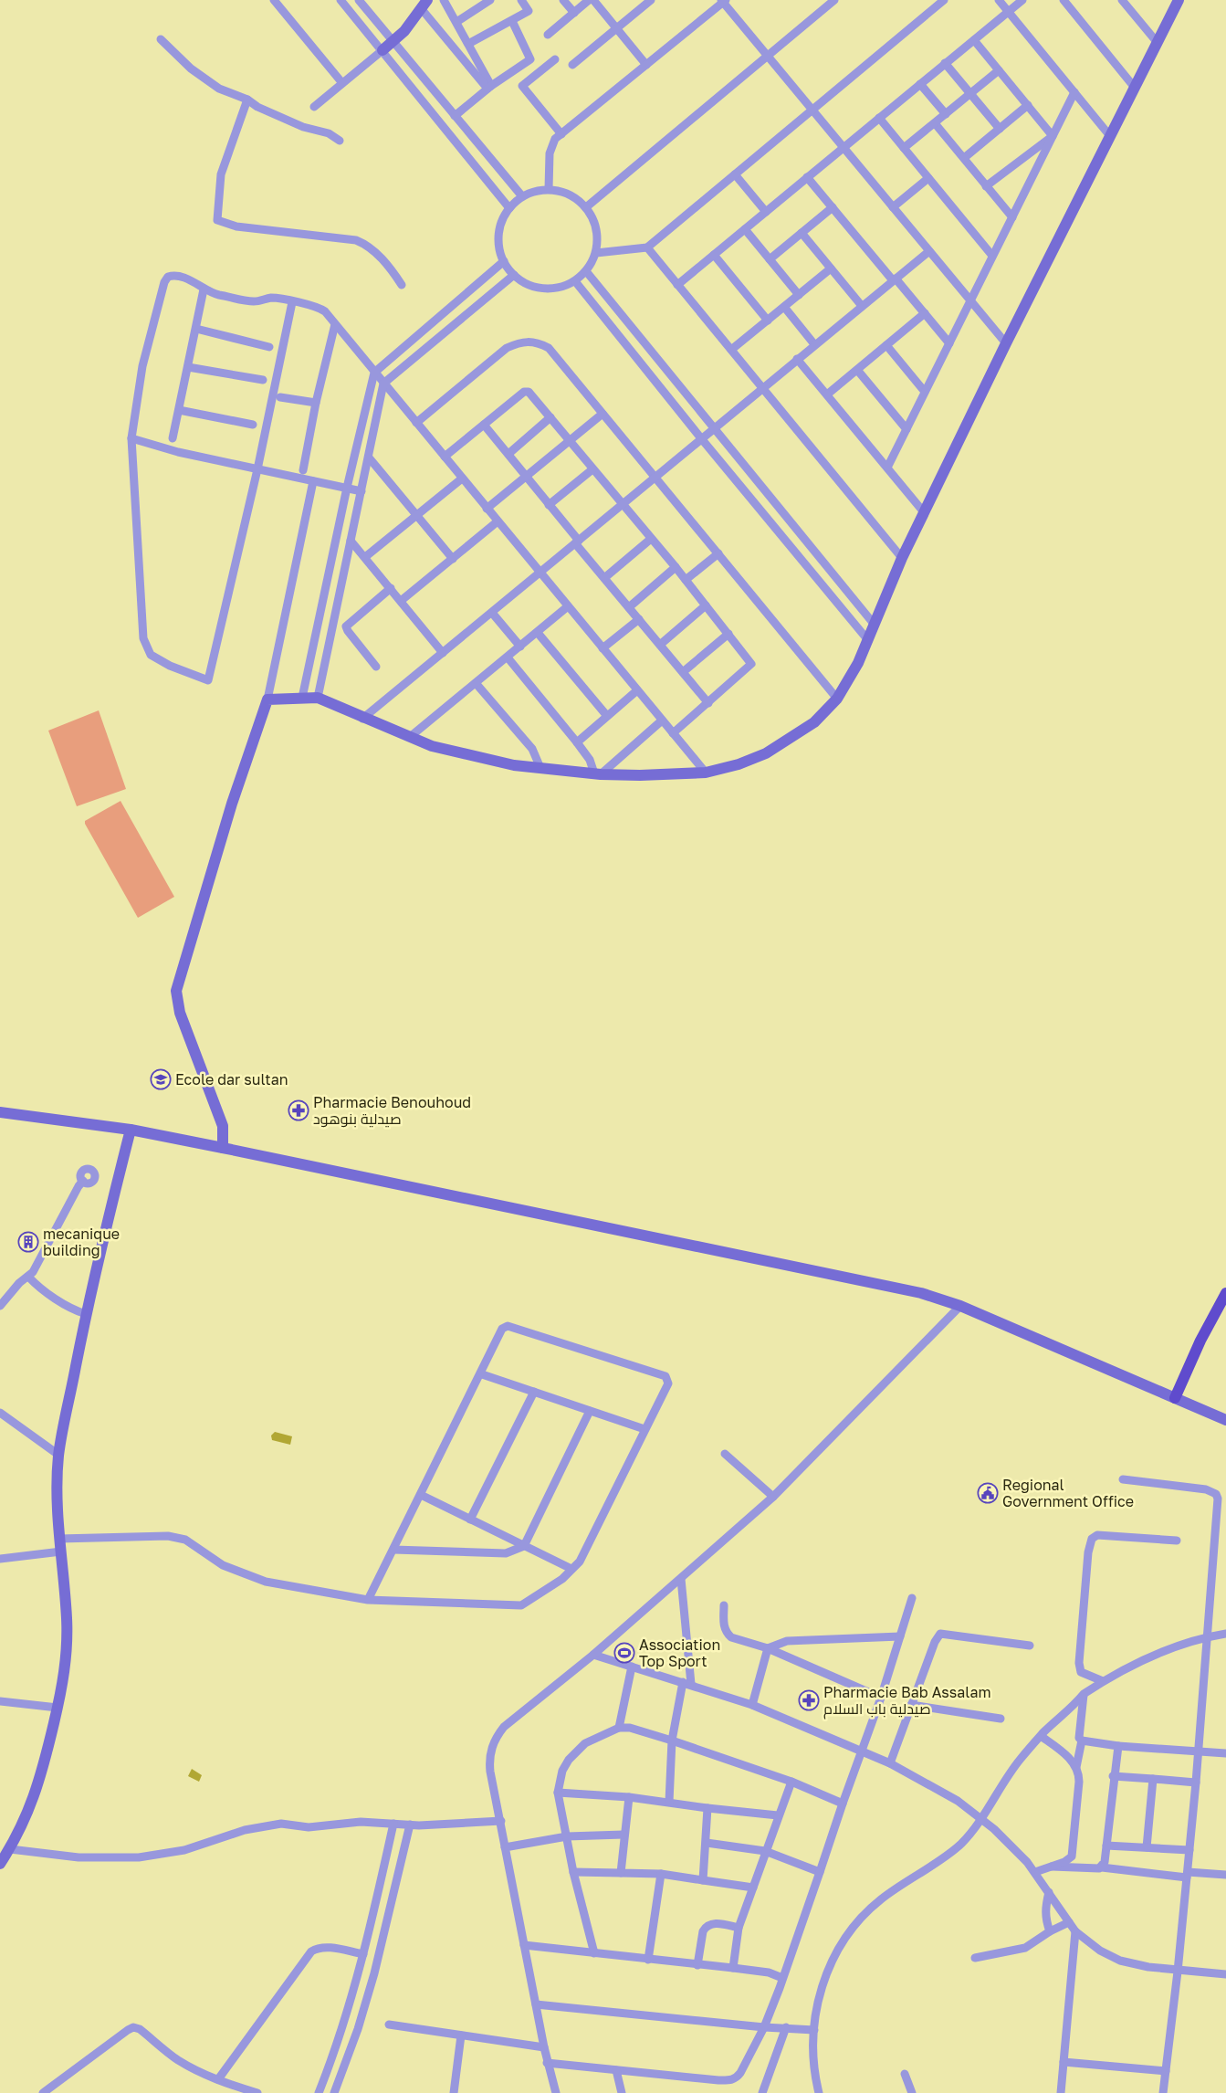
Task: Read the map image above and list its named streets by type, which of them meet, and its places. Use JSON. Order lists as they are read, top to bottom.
{
  "places": {
    "school or university": ["Ecole dar sultan"],
    "pharmacy": ["Pharmacie Benouhoud صيدلية بنوهود", "Pharmacie Bab Assalam صيدلية باب السلام"],
    "building": ["mecanique building"],
    "public building": ["Regional Government Office"],
    "sports": ["Association Top Sport"]
  }
}
